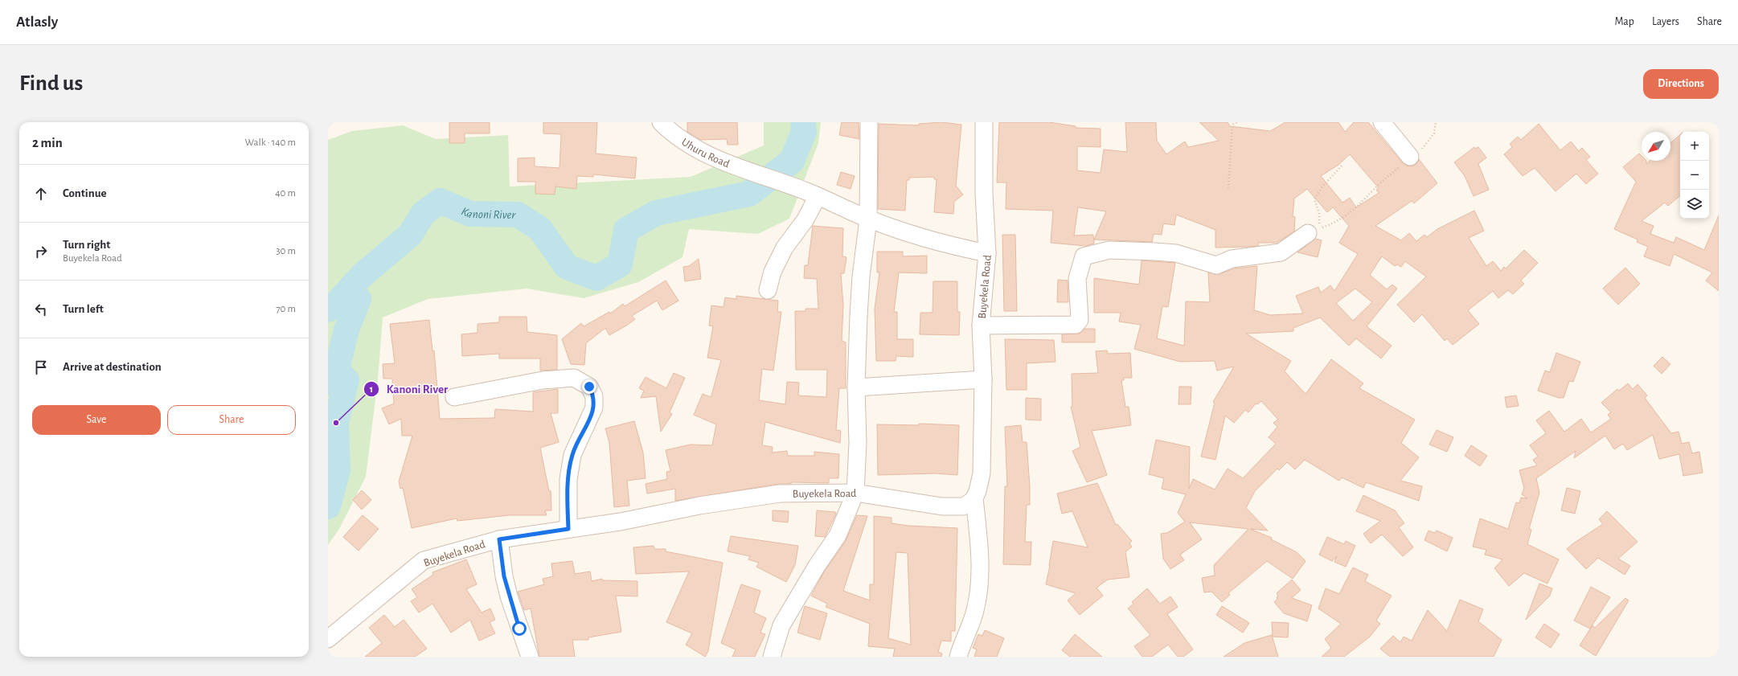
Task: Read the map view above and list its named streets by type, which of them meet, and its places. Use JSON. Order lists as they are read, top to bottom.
{
  "streets": {
    "street": ["Uhuru Road", "Buyekela Road"]
  },
  "crossings": [
    ["Uhuru Road", "Buyekela Road"]
  ],
  "water": ["Kanoni River"],
  "places": ["Kanoni River"],
  "north": "bottom left",
  "page": {
    "header": "Atlasly",
    "nav": ["Map", "Layers", "Share"],
    "buttons": [
      "Directions",
      ["Save", "Share"]
    ],
    "title": "Find us",
    "heading": ["2 min", "Walk · 140 m"],
    "map_buttons": ["+", "−"],
    "list": [
      ["Continue", "40 m"],
      ["Turn right", "Buyekela Road", "30 m"],
      ["Turn left", "70 m"],
      "Arrive at destination"
    ]
  }
}
